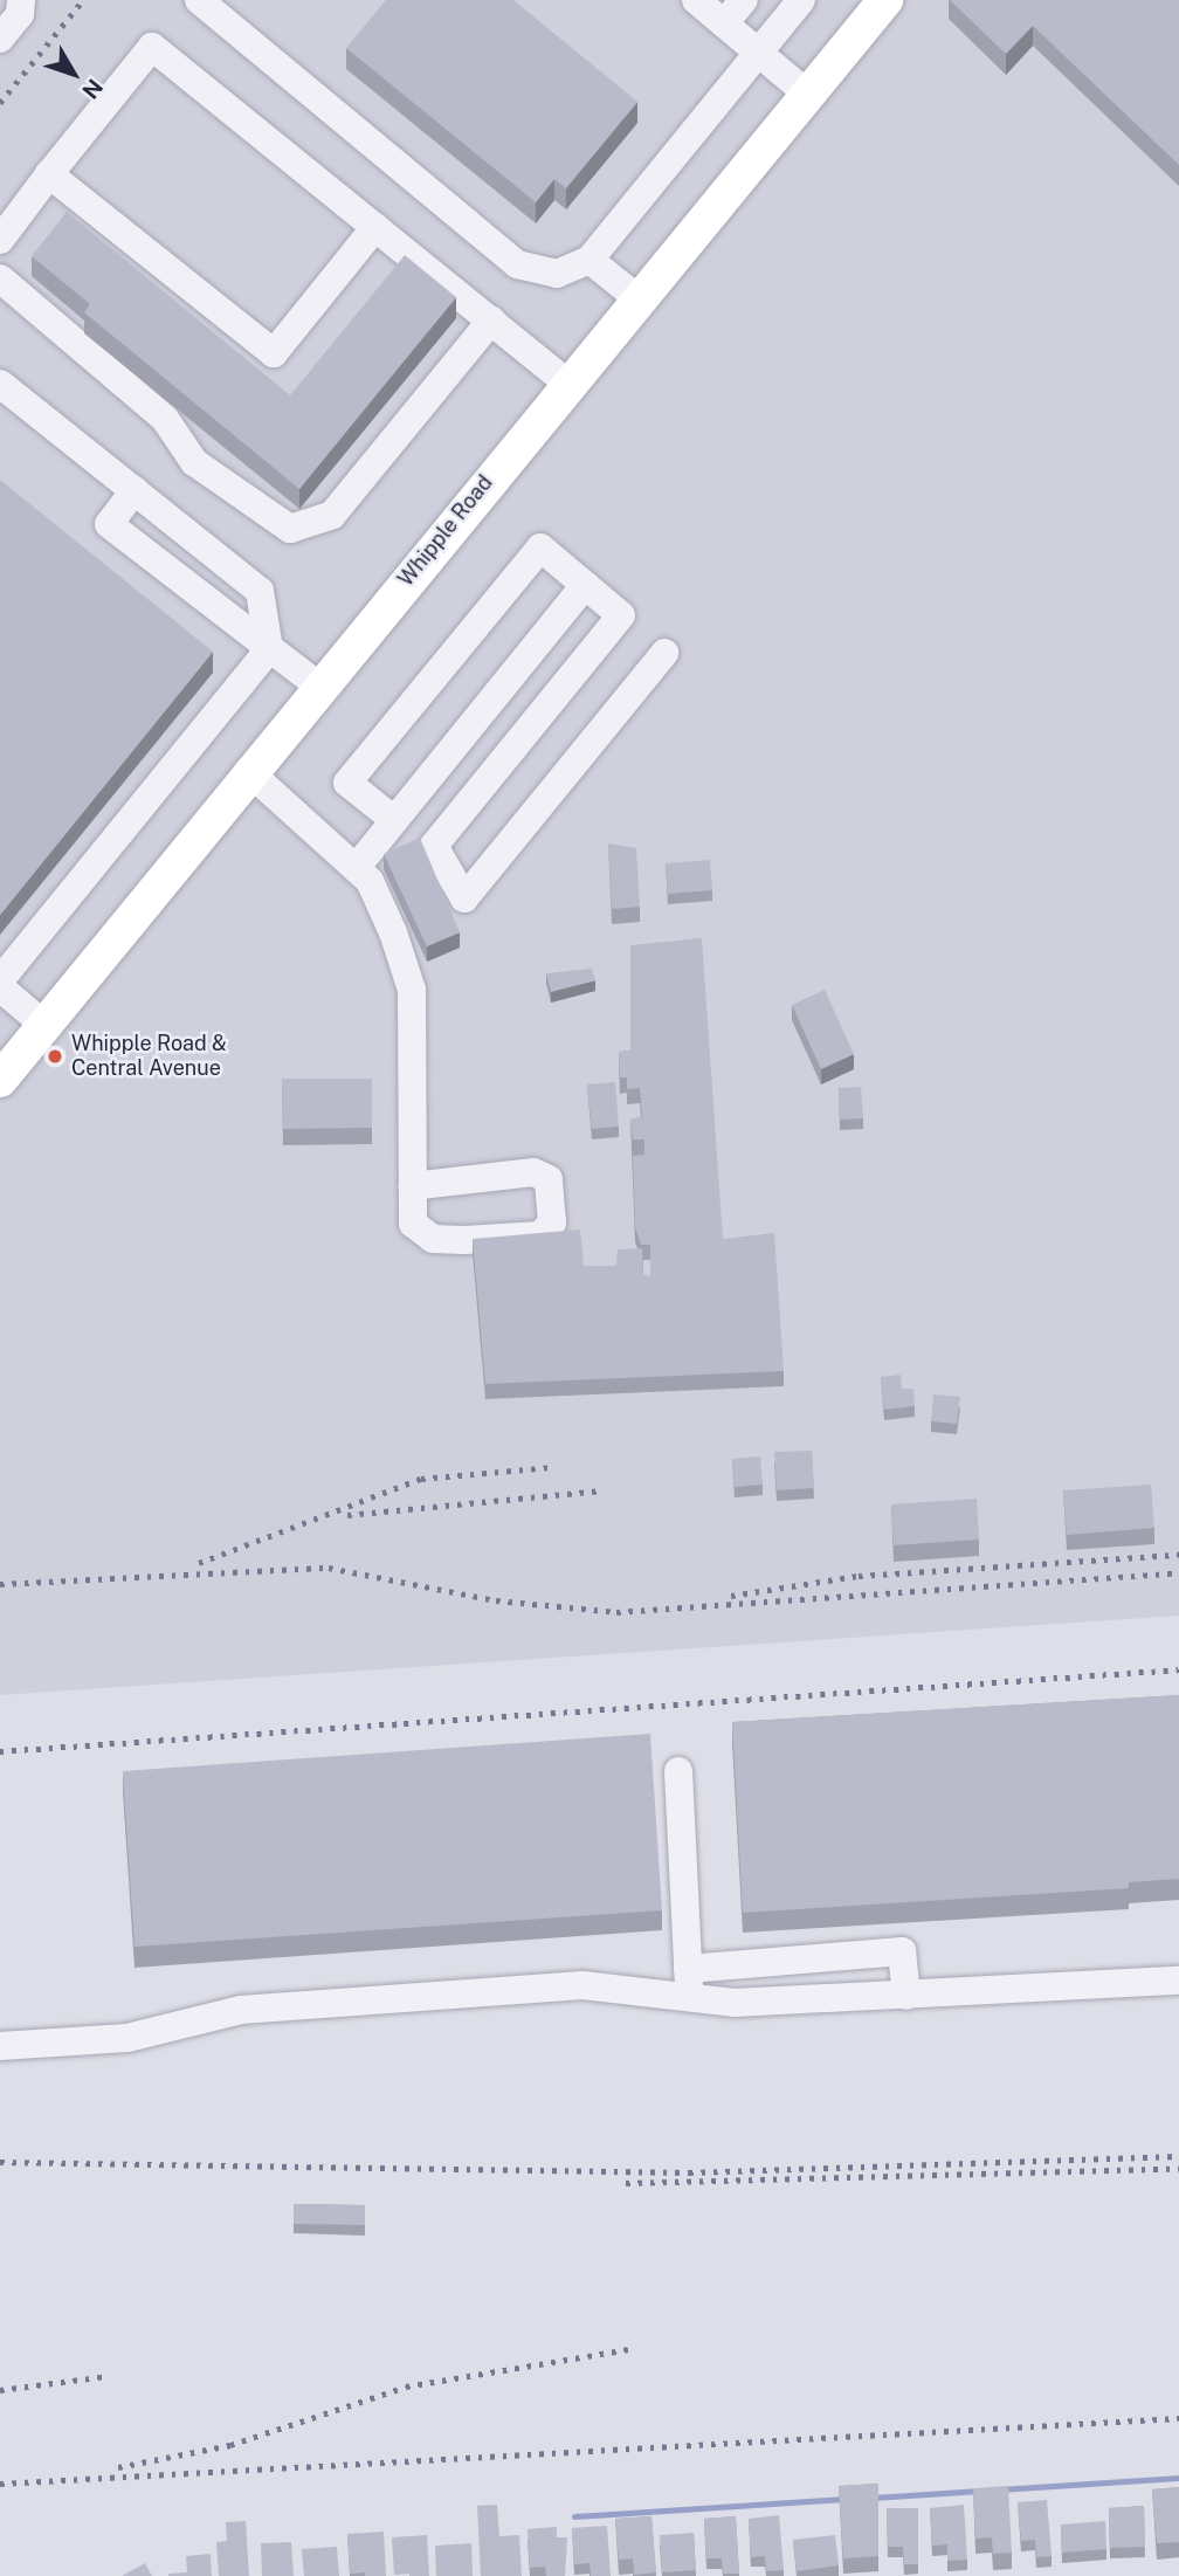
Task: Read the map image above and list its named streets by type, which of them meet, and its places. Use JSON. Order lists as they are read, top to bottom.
{
  "streets": {
    "main road": ["Whipple Road"]
  },
  "places": ["Whipple Road & Central Avenue"],
  "north": "bottom right"
}
